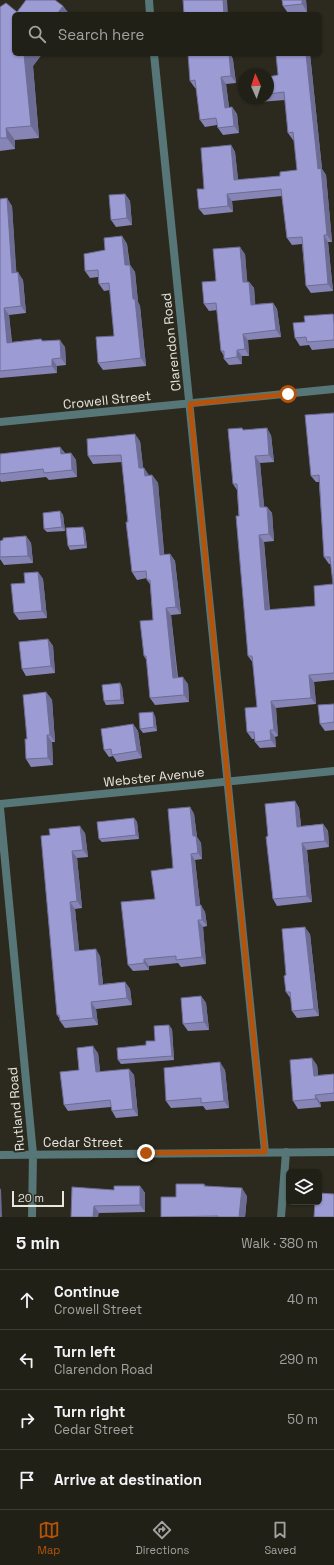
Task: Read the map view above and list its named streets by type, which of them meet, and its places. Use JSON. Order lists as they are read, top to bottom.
{
  "streets": {
    "street": [
      "Clarendon Road",
      "Crowell Street",
      "Webster Avenue",
      "Rutland Road",
      "Cedar Street"
    ]
  },
  "crossings": [
    ["Clarendon Road", "Crowell Street"],
    ["Clarendon Road", "Webster Avenue"],
    ["Clarendon Road", "Cedar Street"],
    ["Rutland Road", "Cedar Street"]
  ],
  "scale_bar": "20 m",
  "north": "top",
  "page": {
    "search": "Search here",
    "scale": "20 m",
    "heading": ["5 min", "Walk · 380 m"],
    "list": [
      ["Continue", "Crowell Street", "40 m"],
      ["Turn left", "Clarendon Road", "290 m"],
      ["Turn right", "Cedar Street", "50 m"],
      "Arrive at destination"
    ],
    "nav": ["Map", "Directions", "Saved"]
  }
}
